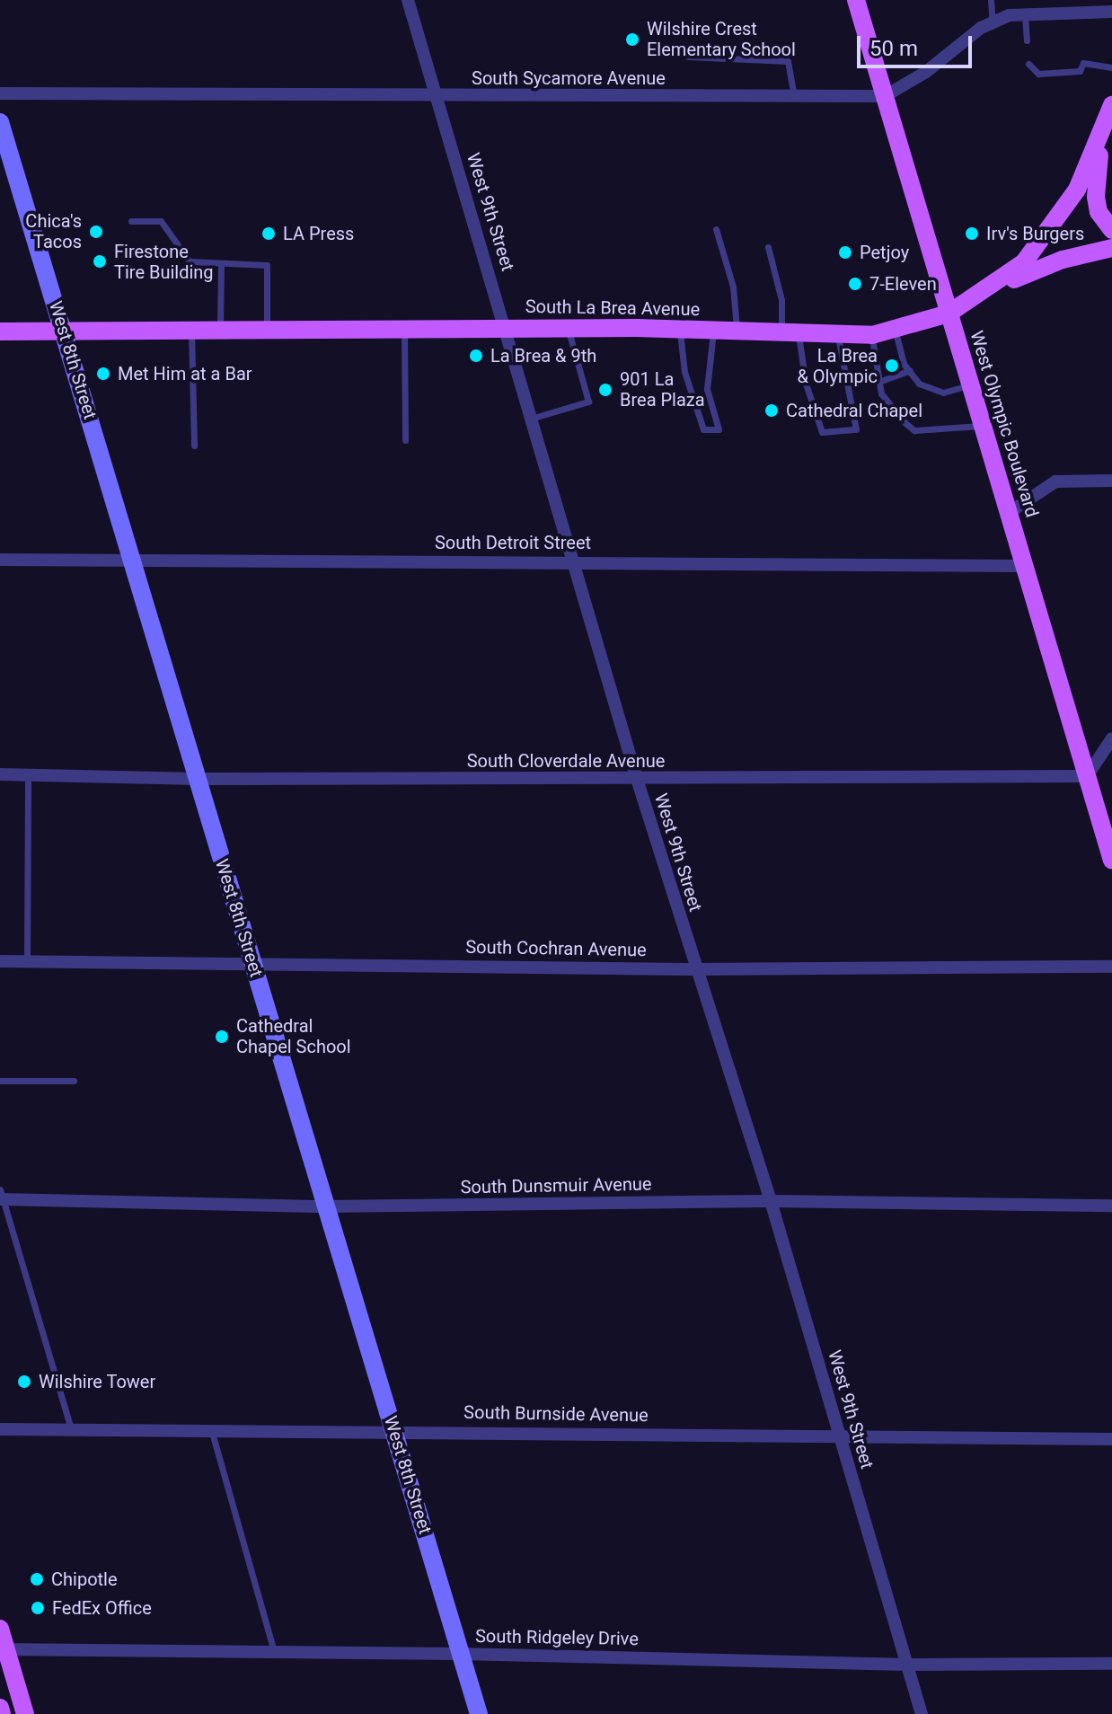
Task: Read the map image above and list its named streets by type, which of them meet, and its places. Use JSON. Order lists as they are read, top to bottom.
{
  "streets": {
    "main road": ["South La Brea Avenue", "West Olympic Boulevard"],
    "street": [
      "South Sycamore Avenue",
      "West 9th Street",
      "West 8th Street",
      "South Detroit Street",
      "South Cloverdale Avenue",
      "South Cochran Avenue",
      "South Dunsmuir Avenue",
      "South Burnside Avenue",
      "South Ridgeley Drive"
    ]
  },
  "crossings": [
    ["South Sycamore Avenue", "West 9th Street"],
    ["South Sycamore Avenue", "West Olympic Boulevard"],
    ["West 9th Street", "South La Brea Avenue"],
    ["West 9th Street", "South Detroit Street"],
    ["West 9th Street", "South Cloverdale Avenue"],
    ["West 9th Street", "South Cochran Avenue"],
    ["West 9th Street", "South Dunsmuir Avenue"],
    ["West 9th Street", "South Burnside Avenue"],
    ["West 9th Street", "South Ridgeley Drive"],
    ["South La Brea Avenue", "West 8th Street"],
    ["South La Brea Avenue", "West Olympic Boulevard"],
    ["West 8th Street", "South Detroit Street"],
    ["West 8th Street", "South Cloverdale Avenue"],
    ["West 8th Street", "South Cochran Avenue"],
    ["West 8th Street", "South Dunsmuir Avenue"],
    ["West 8th Street", "South Burnside Avenue"],
    ["West 8th Street", "South Ridgeley Drive"],
    ["West Olympic Boulevard", "South Detroit Street"],
    ["West Olympic Boulevard", "South Cloverdale Avenue"]
  ],
  "places": [
    "Wilshire Crest Elementary School",
    "Chica's Tacos",
    "LA Press",
    "Irv's Burgers",
    "Petjoy",
    "Firestone Tire Building",
    "7-Eleven",
    "La Brea & 9th",
    "La Brea & Olympic",
    "Met Him at a Bar",
    "901 La Brea Plaza",
    "Cathedral Chapel",
    "Cathedral Chapel School",
    "Wilshire Tower",
    "Chipotle",
    "FedEx Office"
  ],
  "scale_bar": "50 m"
}
